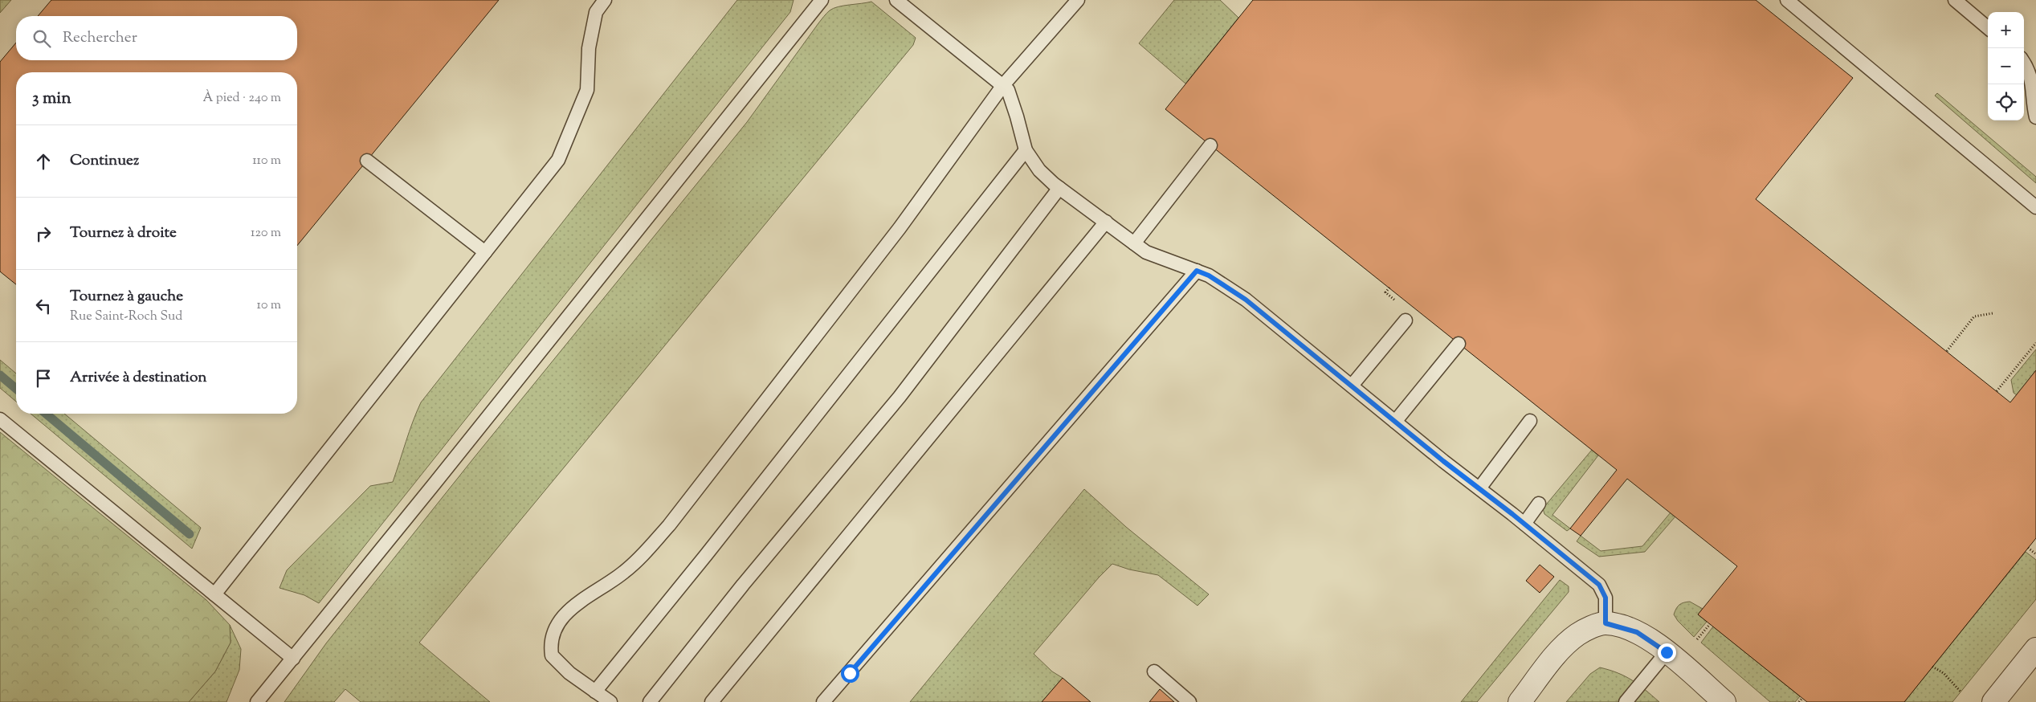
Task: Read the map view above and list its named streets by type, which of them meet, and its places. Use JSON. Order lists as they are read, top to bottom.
{
  "page": {
    "map_buttons": ["+", "−"],
    "search": "Rechercher",
    "heading": ["3 min", "À pied · 240 m"],
    "list": [
      ["Continuez", "110 m"],
      ["Tournez à droite", "120 m"],
      ["Tournez à gauche", "Rue Saint-Roch Sud", "10 m"],
      "Arrivée à destination"
    ]
  }
}
